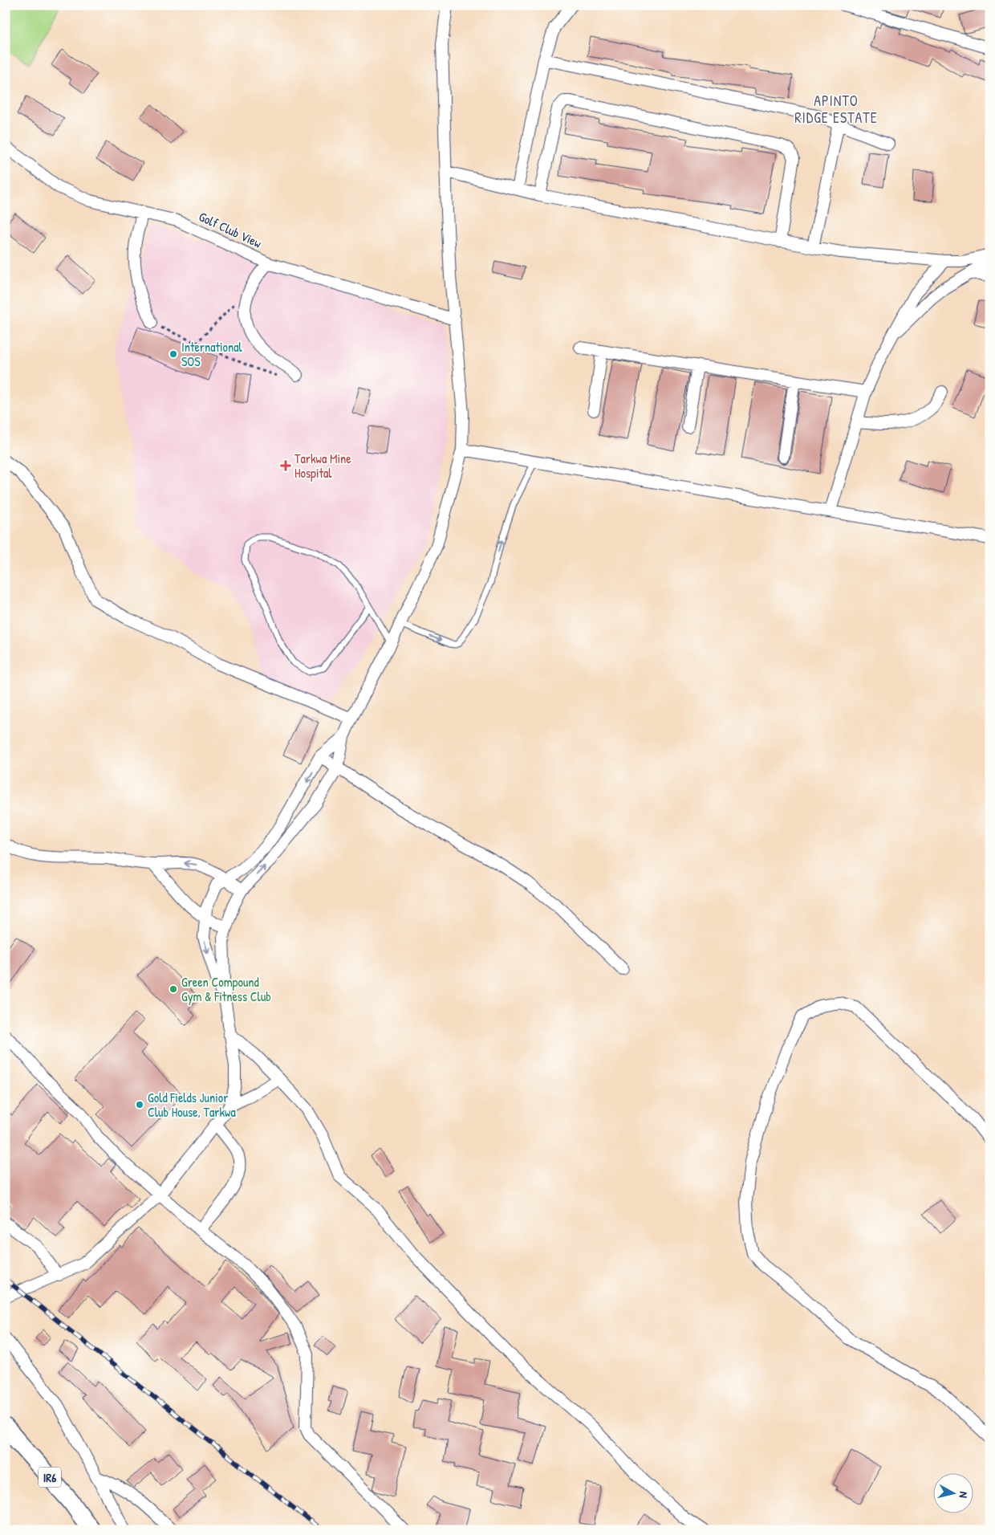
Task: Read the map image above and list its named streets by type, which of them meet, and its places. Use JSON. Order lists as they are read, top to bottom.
{
  "streets": {
    "main road": ["IR6"],
    "street": ["Golf Club View"]
  },
  "districts": ["APINTO RIDGE ESTATE"],
  "places": {
    "other": ["International SOS", "Green Compound Gym & Fitness Club", "Gold Fields Junior Club House, Tarkwa"],
    "health": ["Tarkwa Mine Hospital"]
  },
  "north": "right"
}
